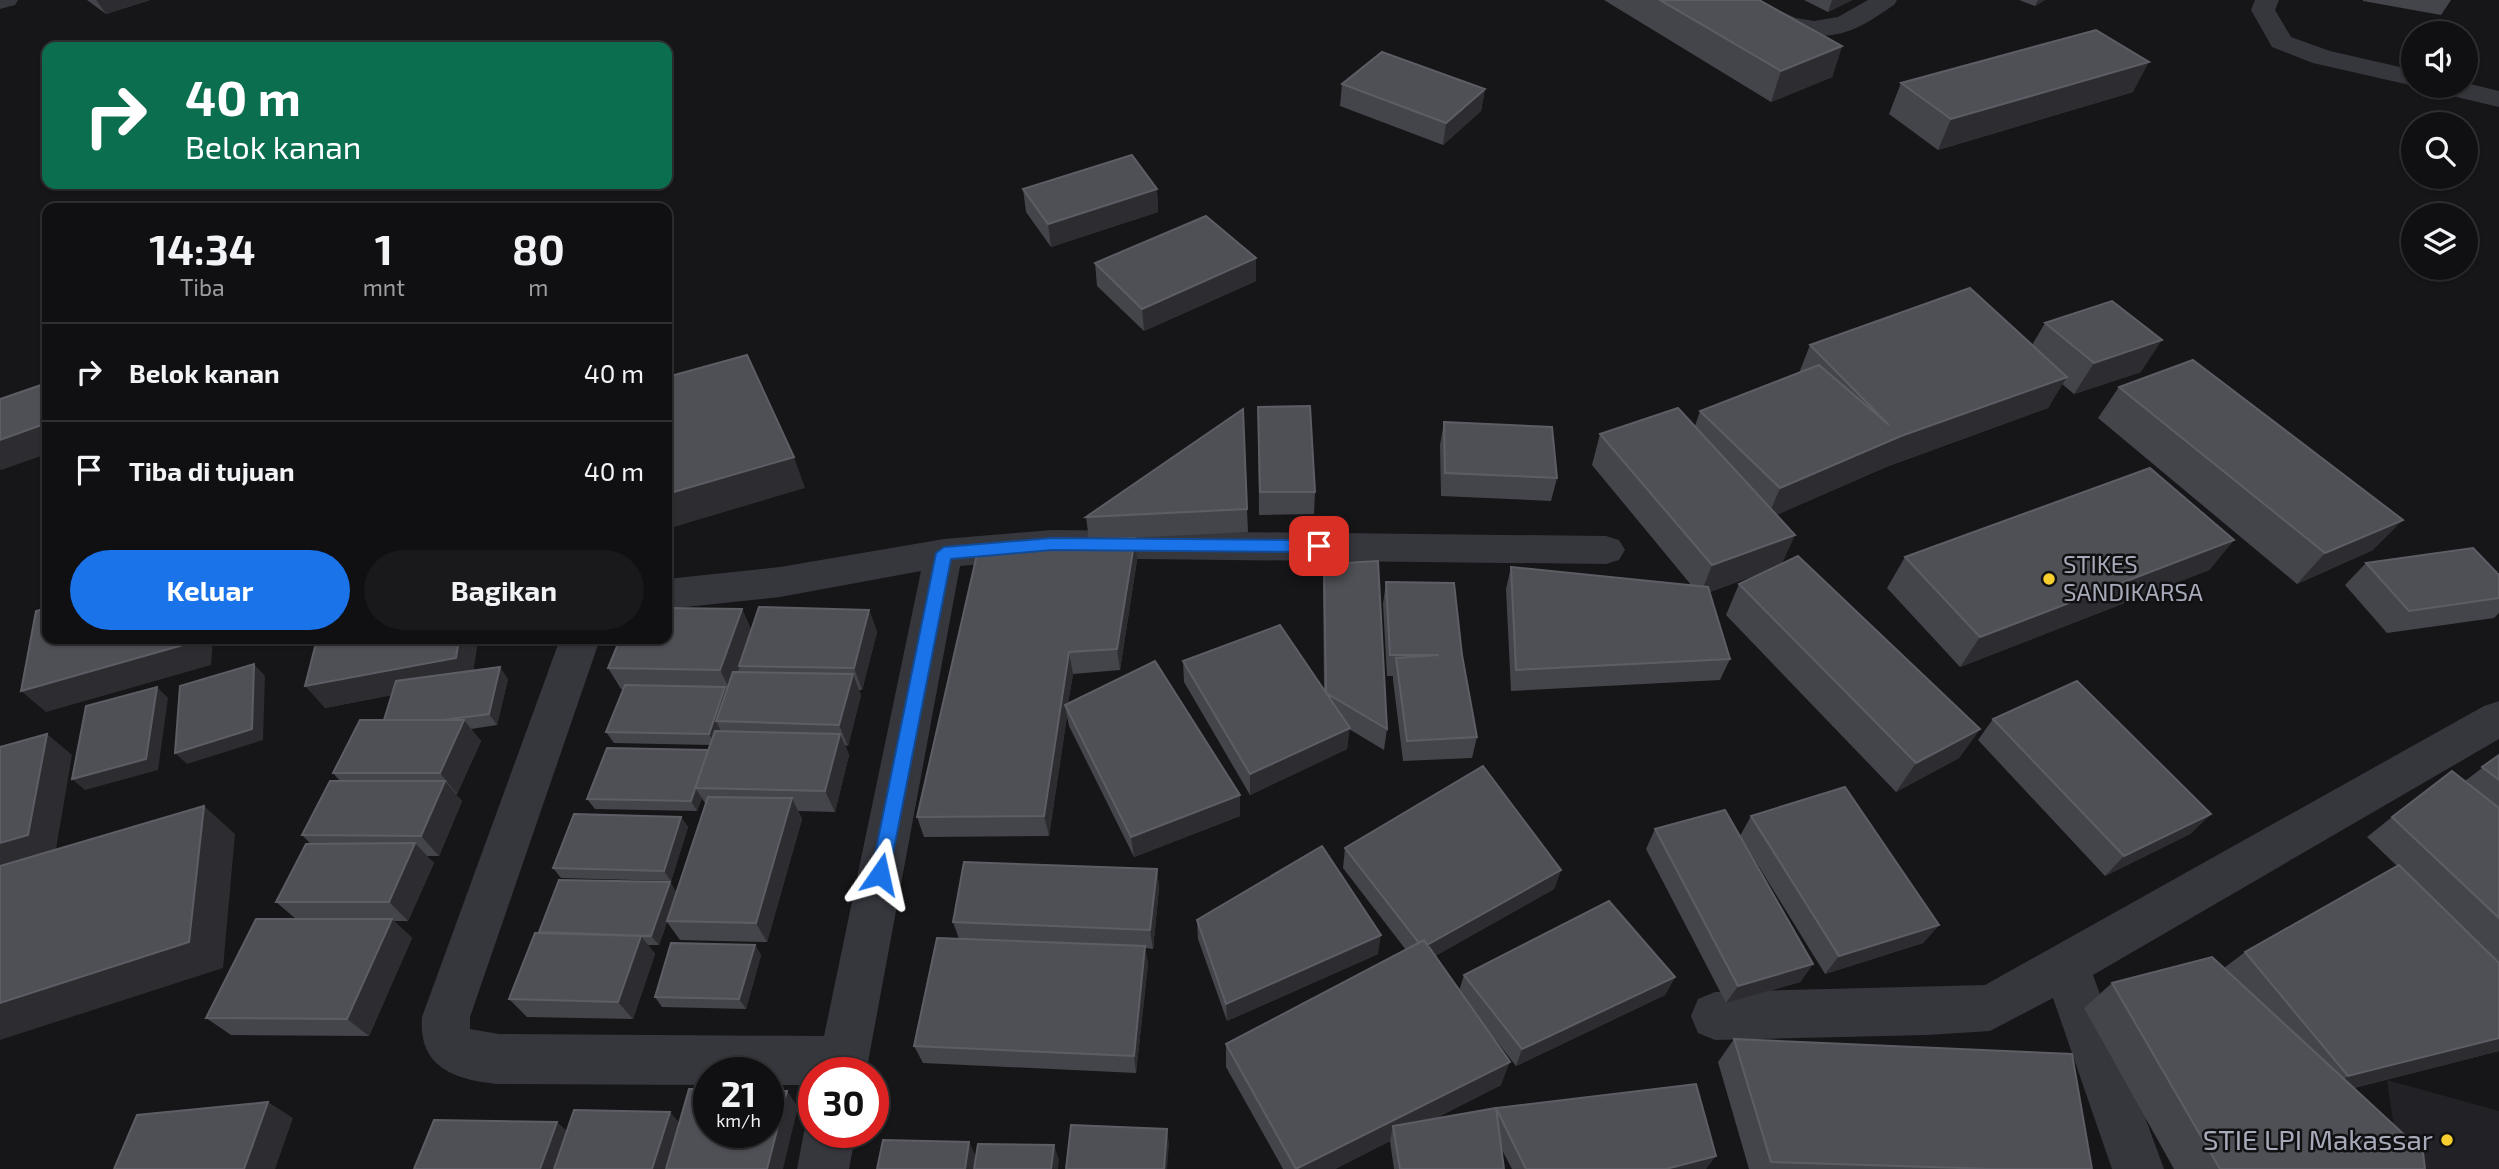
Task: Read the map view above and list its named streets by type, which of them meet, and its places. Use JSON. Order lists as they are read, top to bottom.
{
  "places": ["STIKES SANDIKARSA", "STIE LPI Makassar"],
  "page": {
    "turn": ["40 m", "Belok kanan"],
    "eta": [
      "14:34",
      "Tiba",
      "1",
      "mnt",
      "80",
      "m"
    ],
    "list": [
      {
        "name": "Belok kanan",
        "value": "40 m"
      },
      {
        "name": "Tiba di tujuan",
        "value": "40 m"
      }
    ],
    "buttons": ["Keluar", "Bagikan"],
    "speed": "21 km/h",
    "limit": "30"
  }
}
